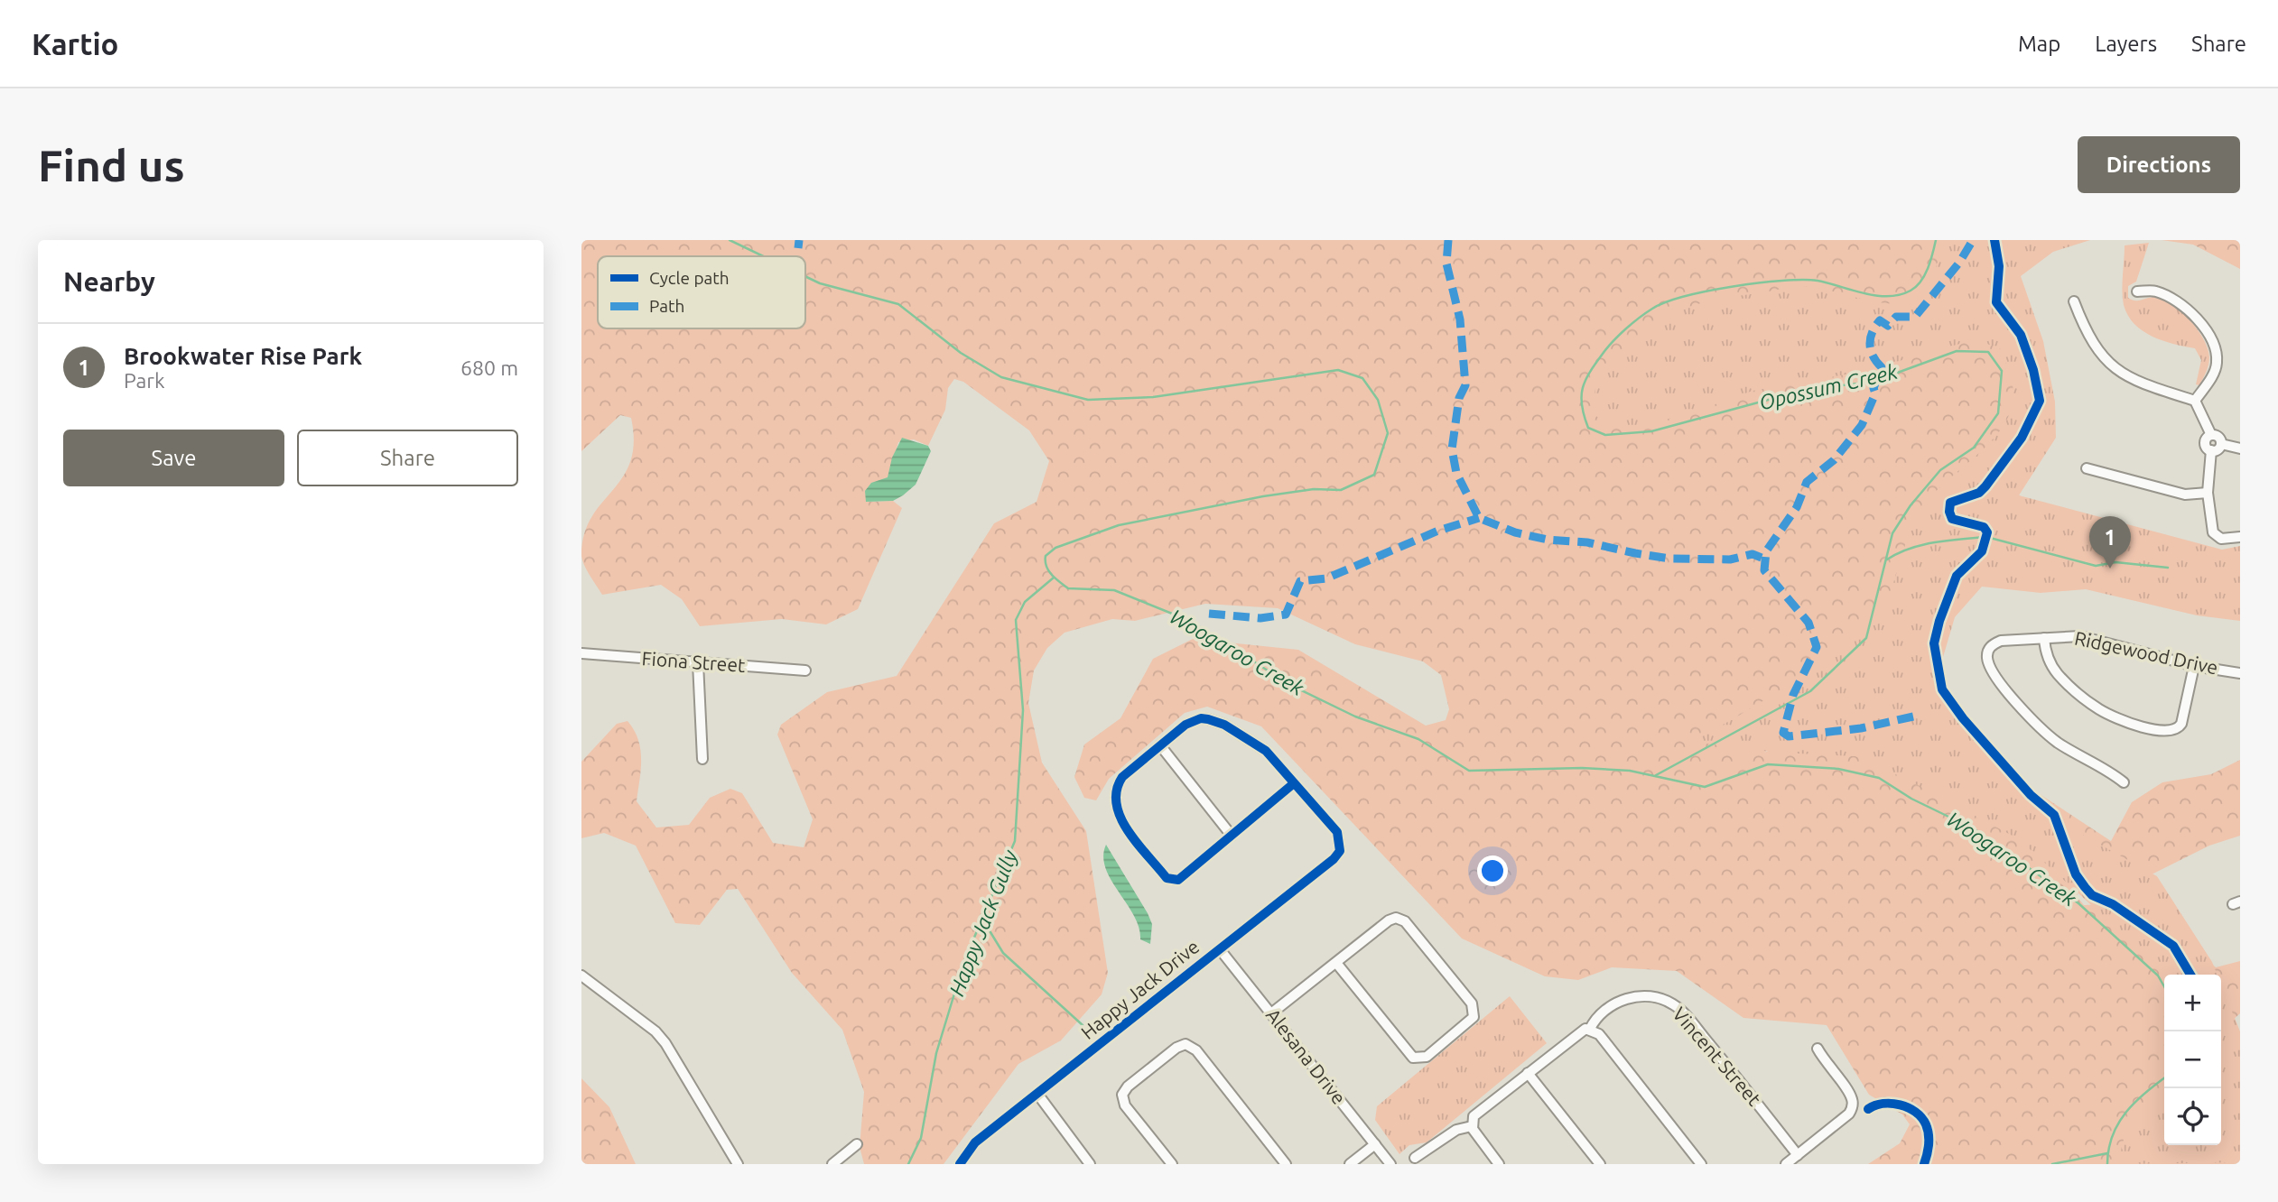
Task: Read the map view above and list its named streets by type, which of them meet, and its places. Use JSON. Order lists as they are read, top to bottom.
{
  "streets": {
    "street": [
      "Ridgewood Drive",
      "Fiona Street",
      "Happy Jack Drive",
      "Alesana Drive",
      "Vincent Street"
    ]
  },
  "crossings": [
    ["Happy Jack Drive", "Alesana Drive"]
  ],
  "water": ["Opossum Creek", "Woogaroo Creek", "Happy Jack Gully"],
  "legend": ["Cycle path", "Path"],
  "page": {
    "header": "Kartio",
    "nav": ["Map", "Layers", "Share"],
    "buttons": [
      "Directions",
      ["Save", "Share"]
    ],
    "title": "Find us",
    "heading": "Nearby",
    "list": [
      {
        "mark": "1",
        "name": "Brookwater Rise Park",
        "note": "Park",
        "value": "680 m"
      }
    ],
    "pins": "1",
    "map_buttons": ["+", "−"]
  }
}
